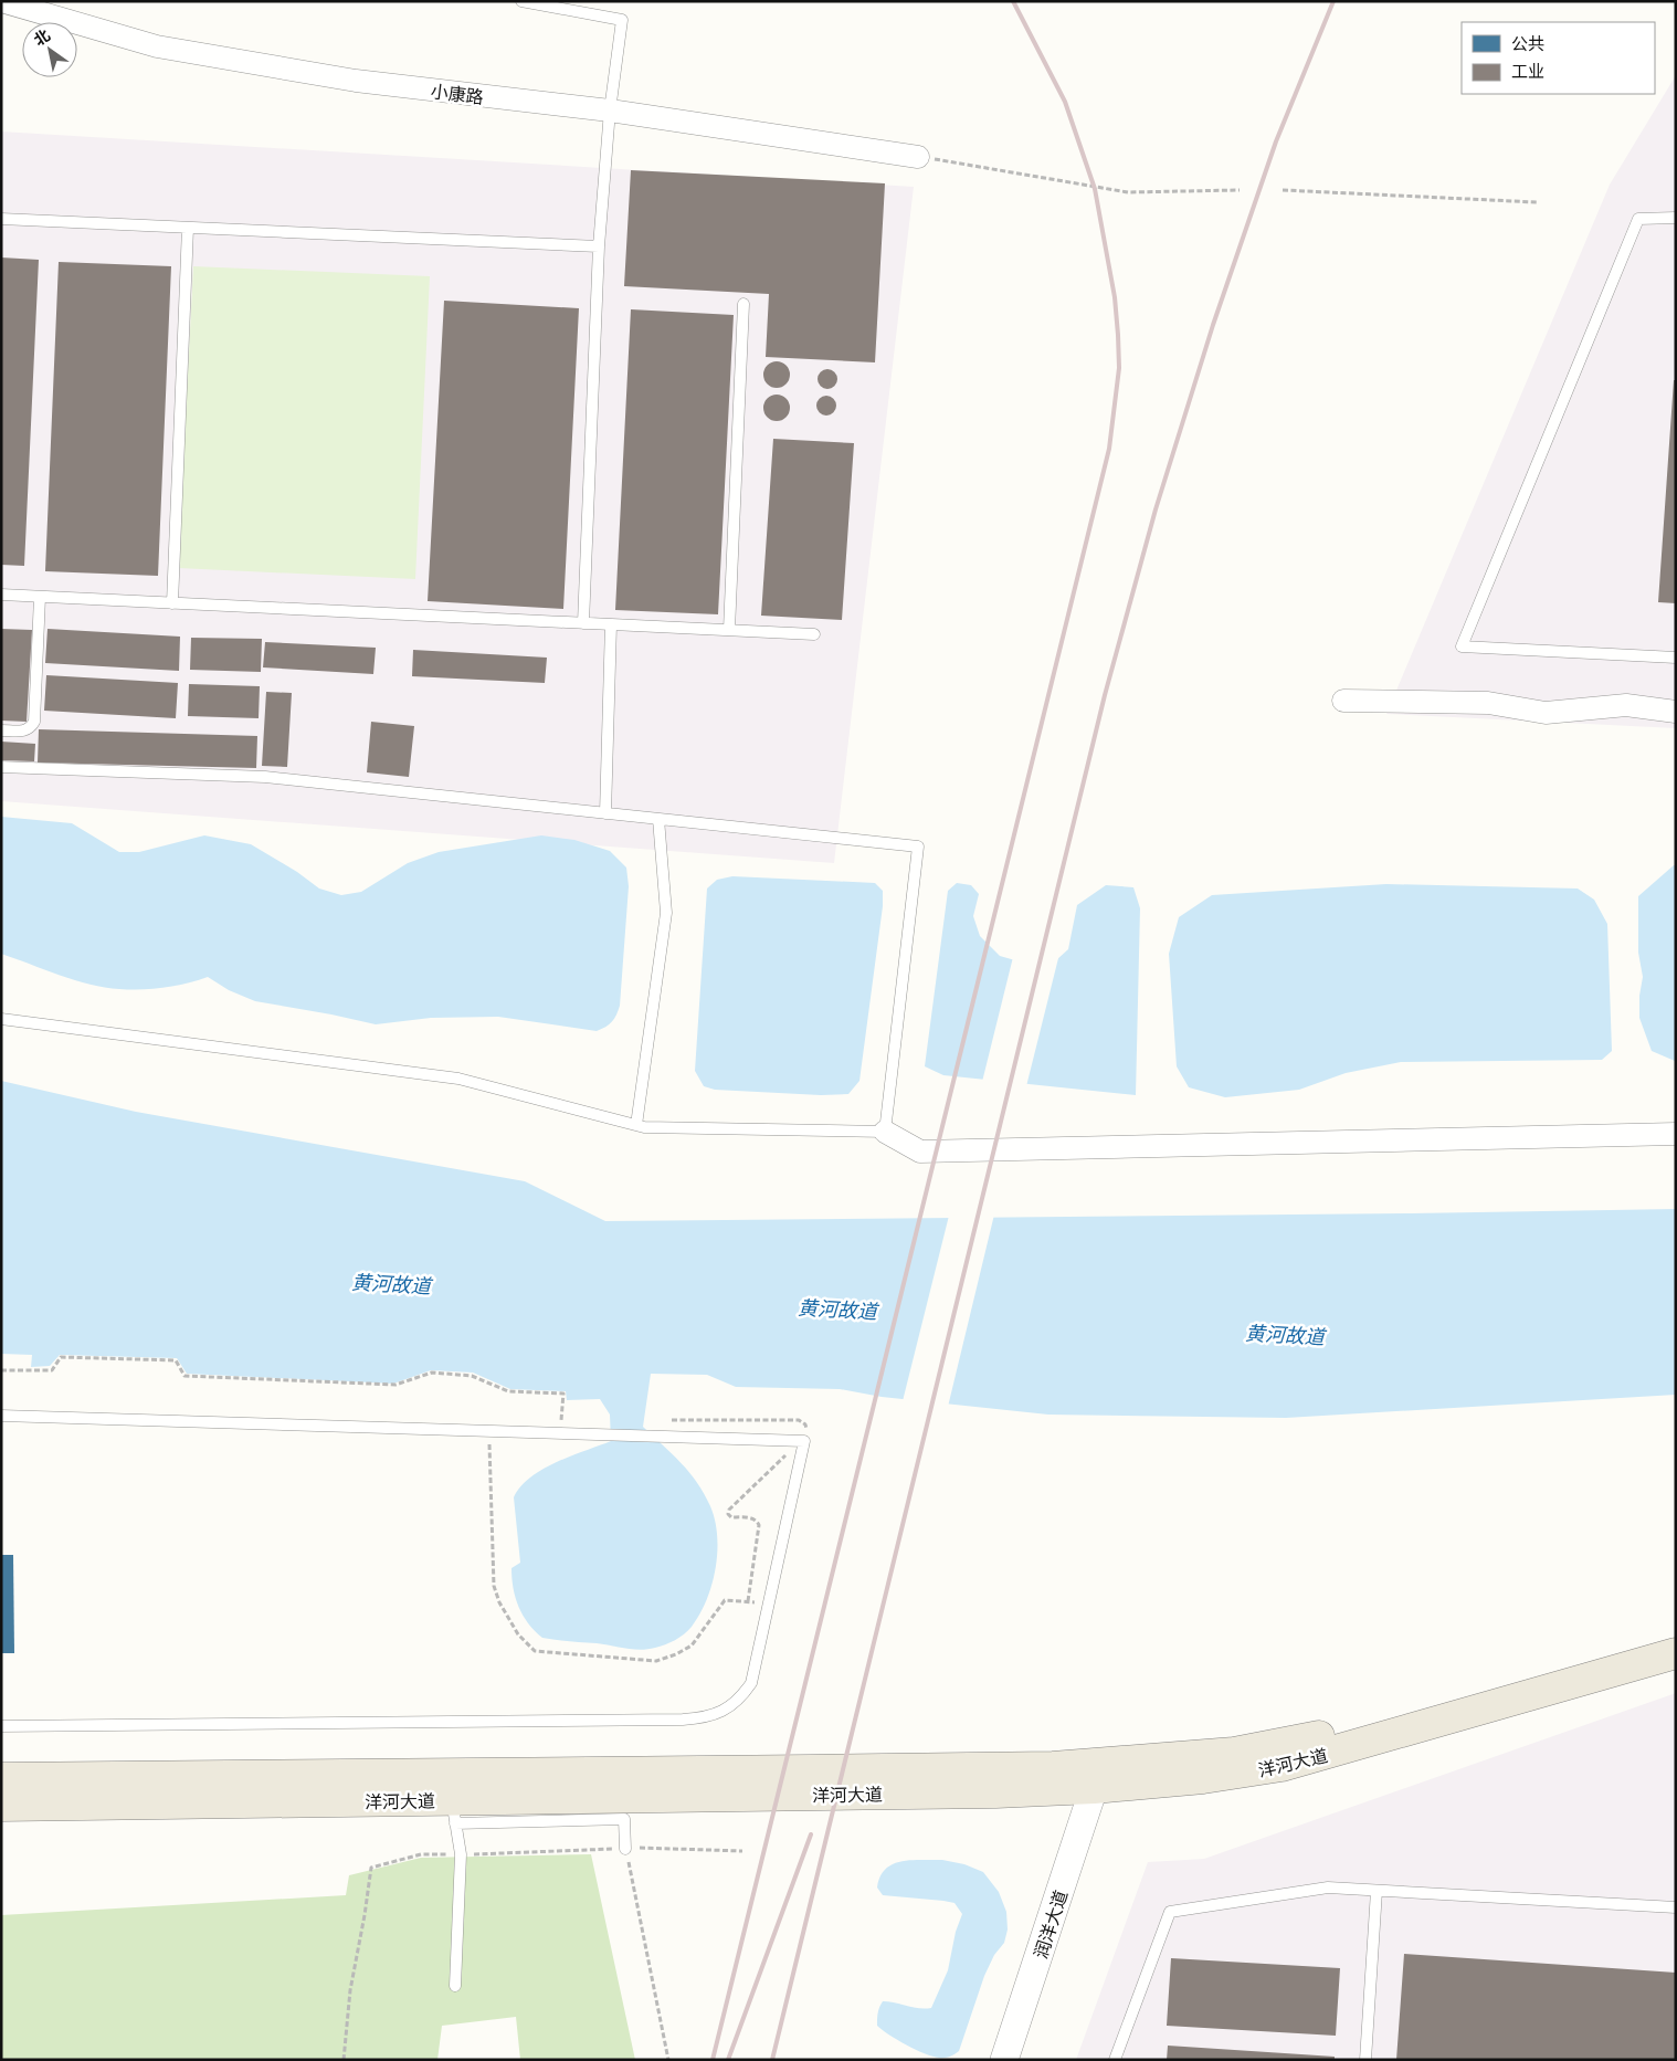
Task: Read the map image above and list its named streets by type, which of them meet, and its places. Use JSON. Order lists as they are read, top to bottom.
{
  "streets": {
    "main road": ["洋河大道"],
    "street": ["小康路", "润洋大道"]
  },
  "crossings": [
    ["洋河大道", "润洋大道"]
  ],
  "water": ["黄河故道"],
  "legend": ["公共", "工业"],
  "north": "top left"
}
